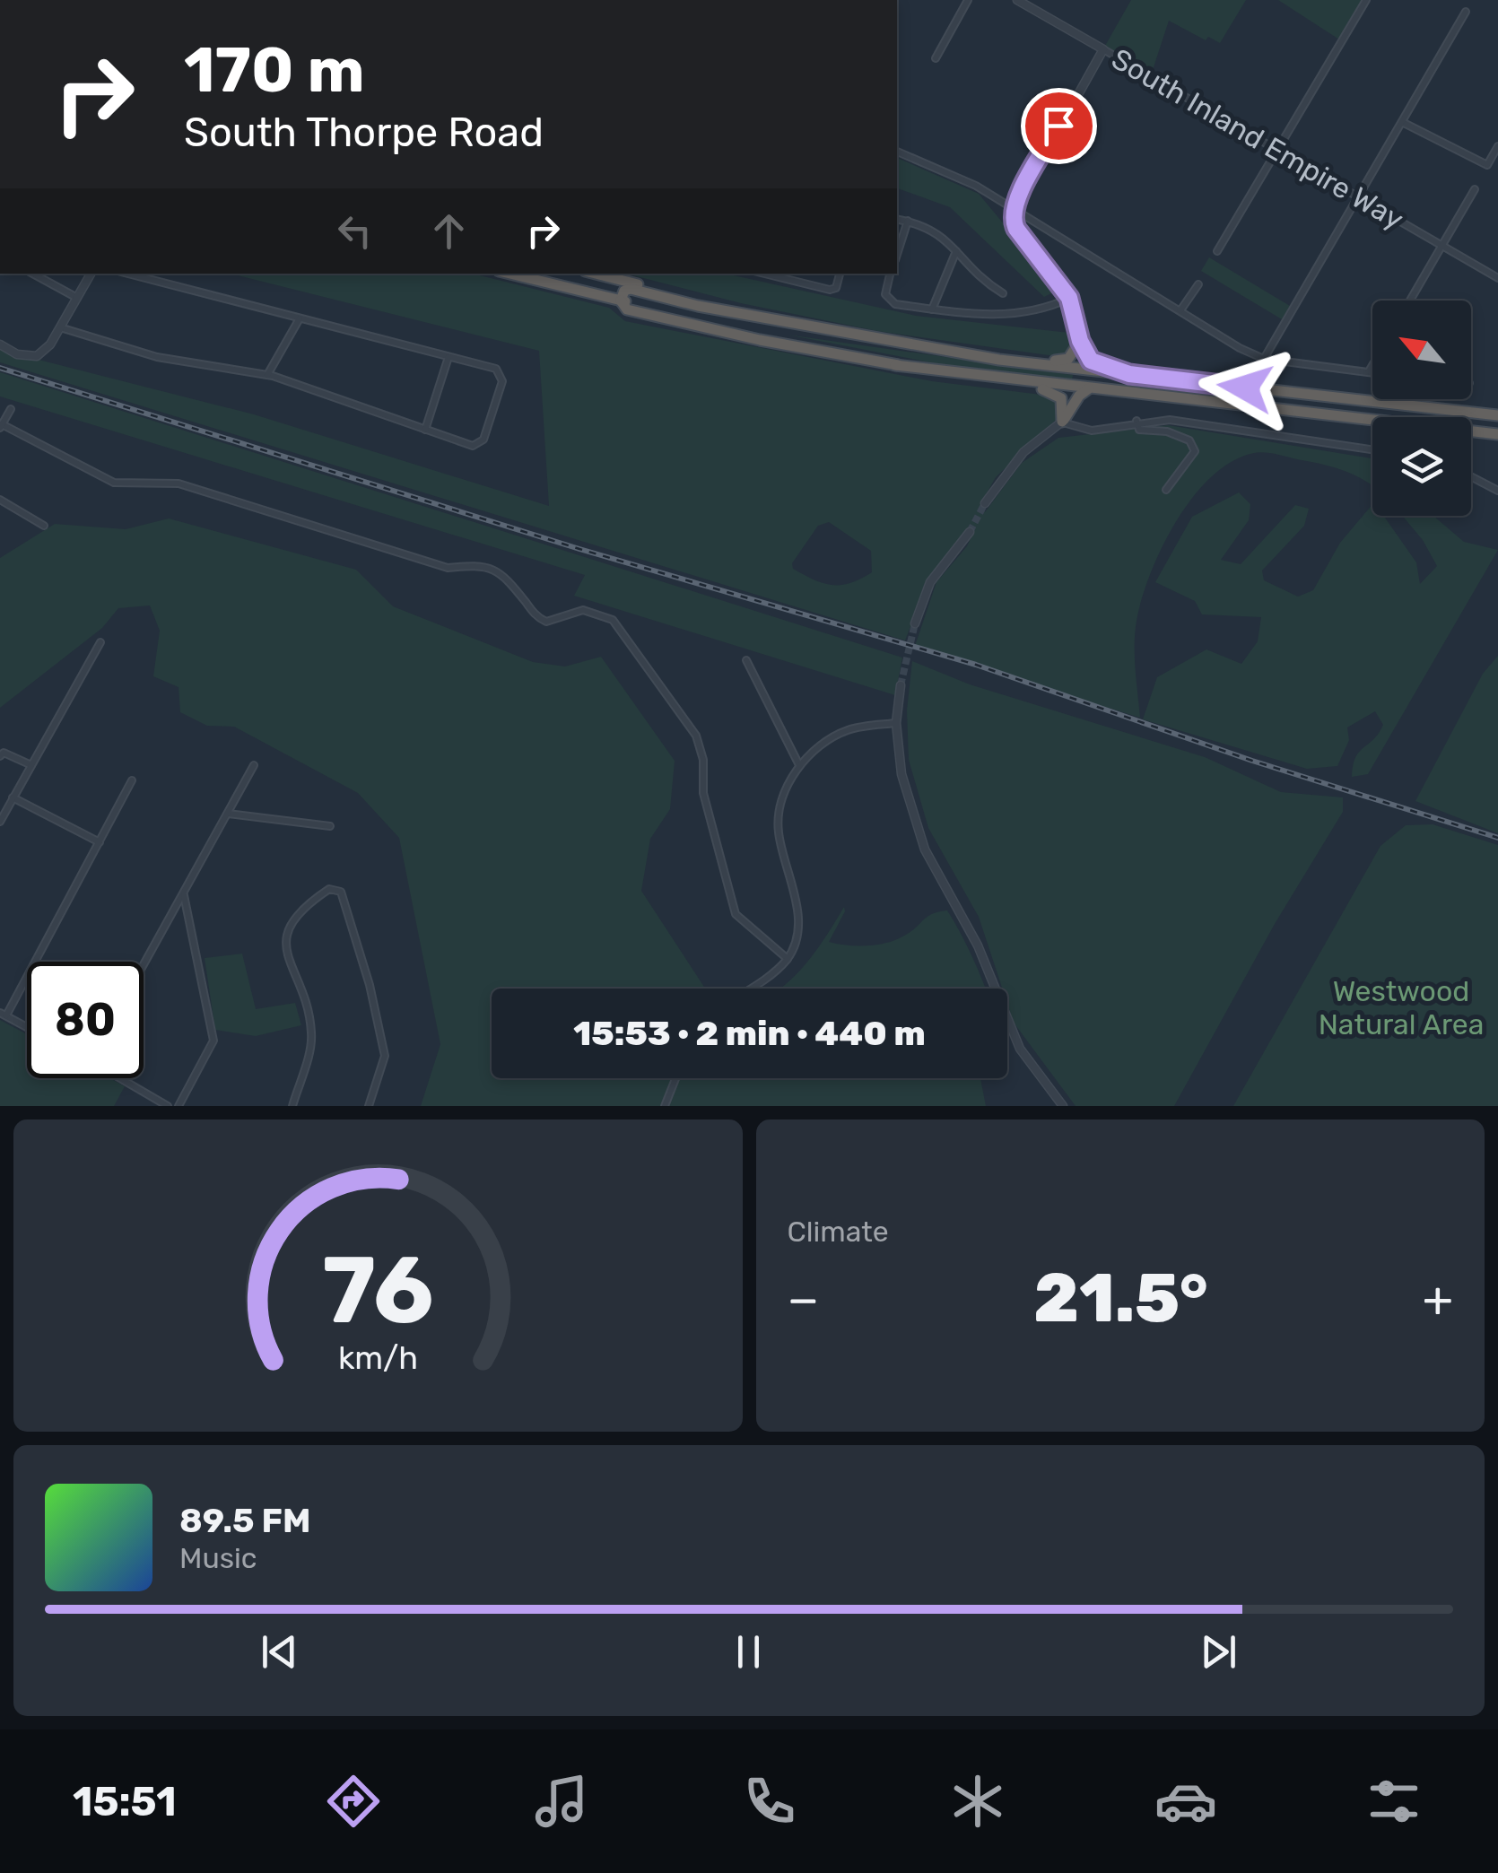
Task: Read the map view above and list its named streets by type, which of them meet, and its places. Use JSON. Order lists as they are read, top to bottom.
{
  "streets": {
    "street": ["South Inland Empire Way"]
  },
  "parks": ["Westwood Natural Area"],
  "north": "top left",
  "page": {
    "turn": ["170 m", "South Thorpe Road"],
    "limit": "80",
    "trip": "15:53 · 2 min · 440 m",
    "tile": "Climate",
    "heat": ["−", "21.5°", "+"],
    "song": ["89.5 FM", "Music"],
    "tabs": "15:51",
    "gauge": ["76", "km/h"]
  }
}
